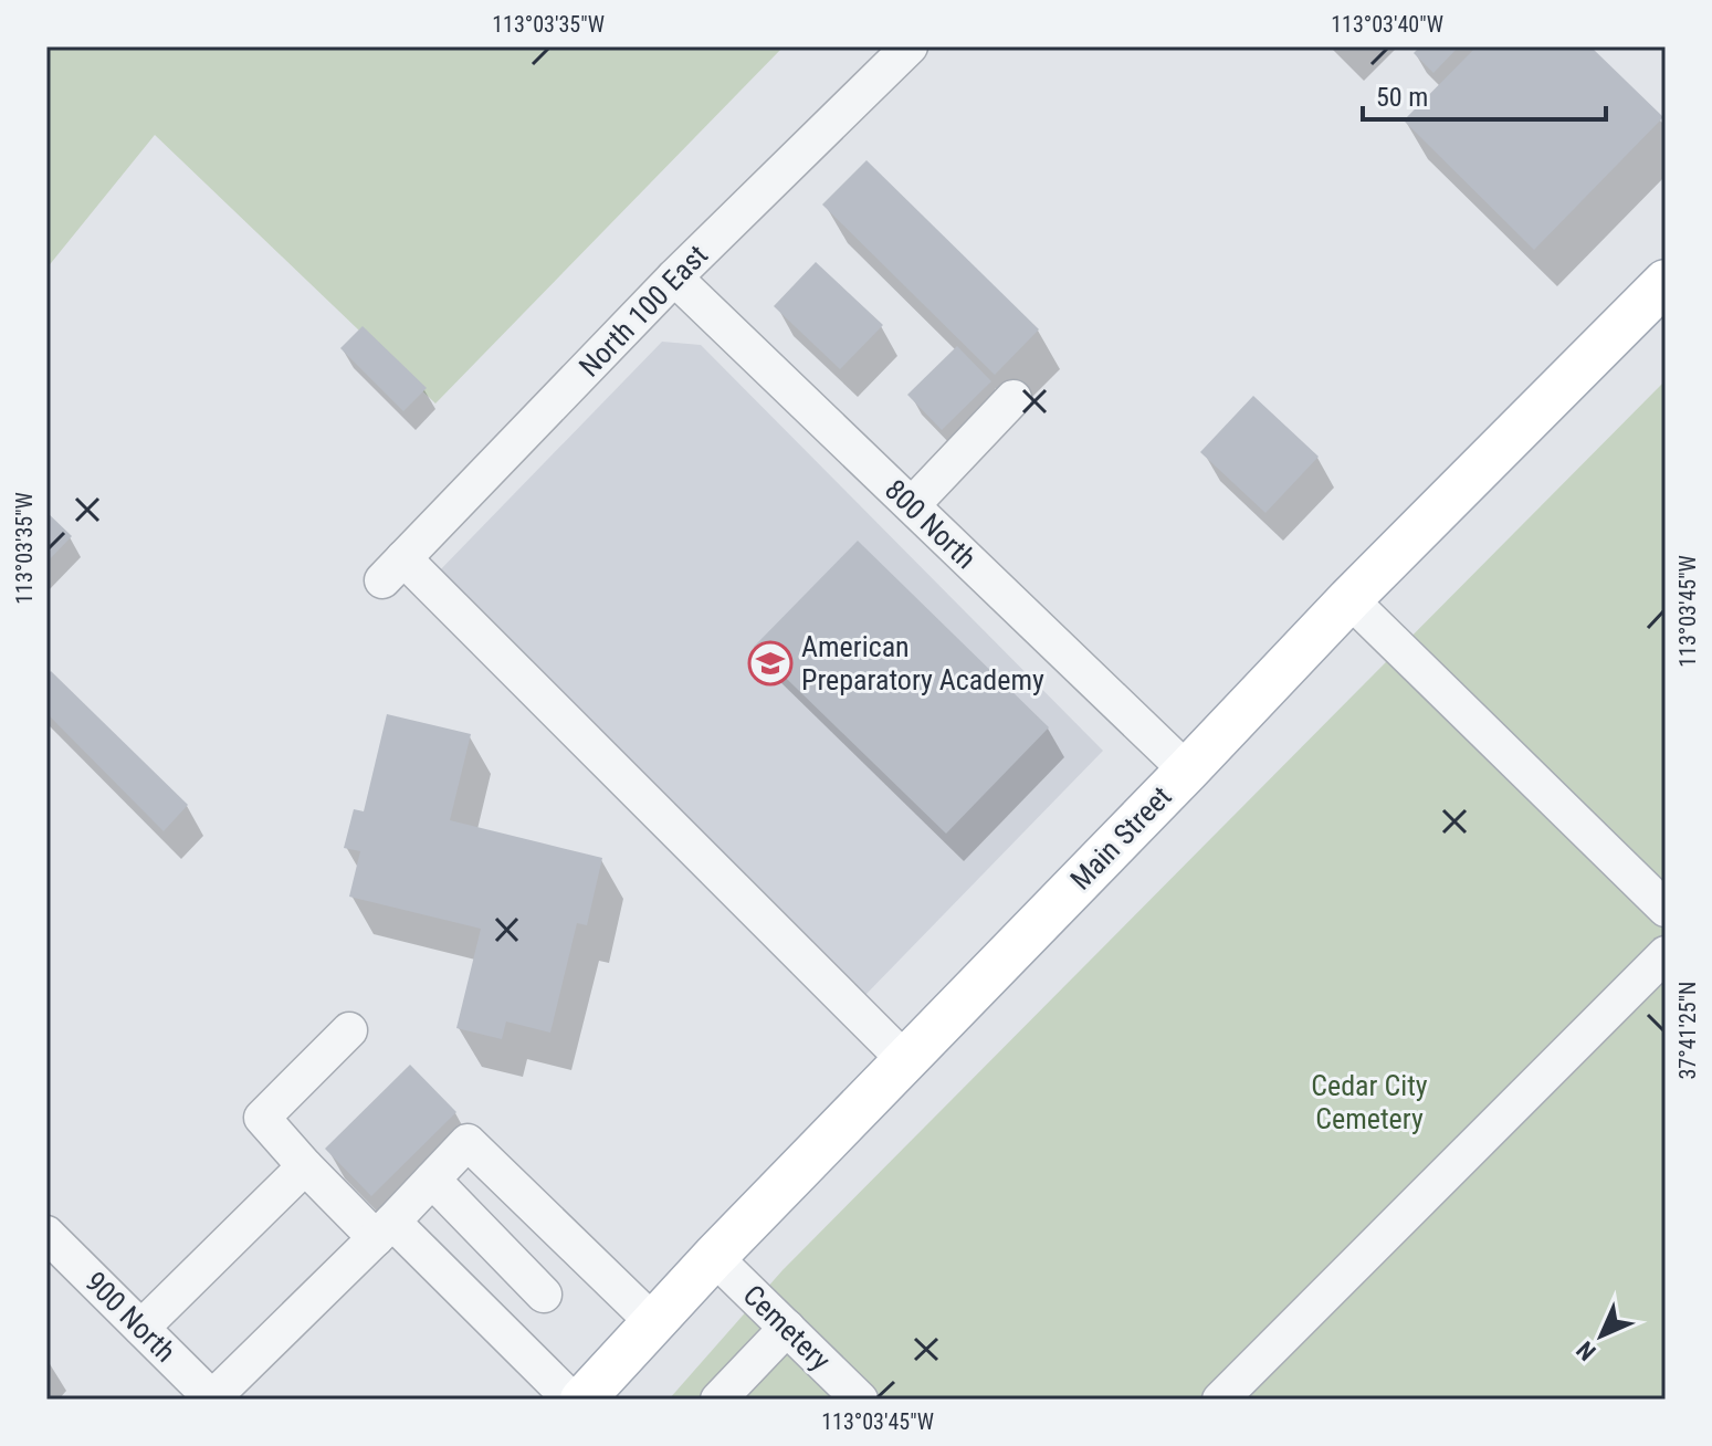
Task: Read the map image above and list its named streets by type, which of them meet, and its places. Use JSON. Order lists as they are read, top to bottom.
{
  "streets": {
    "main road": ["Main Street"],
    "street": [
      "North 100 East",
      "800 North",
      "900 North",
      "Cemetery"
    ]
  },
  "crossings": [
    ["North 100 East", "800 North"],
    ["North 100 East", "Main Street"],
    ["800 North", "Main Street"],
    ["Main Street", "Cemetery"]
  ],
  "parks": ["Cedar City Cemetery"],
  "places": {
    "school or university": ["American Preparatory Academy"]
  },
  "scale_bar": "50 m",
  "north": "bottom left",
  "coordinates": [
    "113°03'35\"W",
    "113°03'40\"W",
    "113°03'45\"W",
    "37°41'25\"N"
  ]
}
